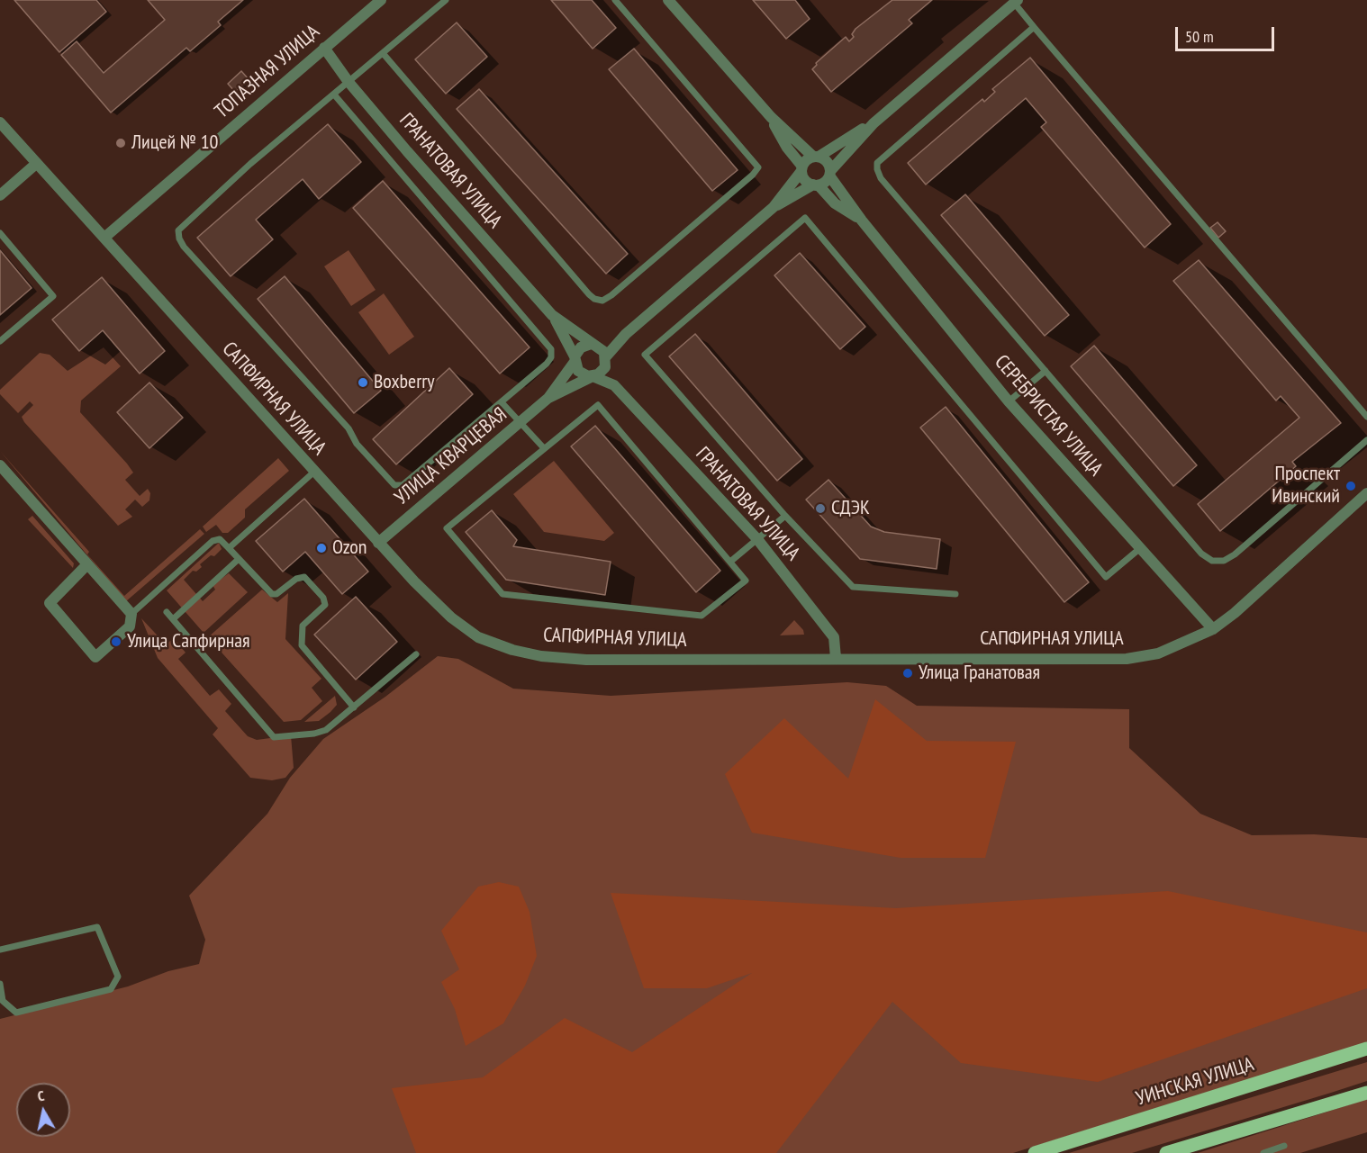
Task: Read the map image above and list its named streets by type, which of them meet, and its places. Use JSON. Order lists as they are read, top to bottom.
{
  "streets": {
    "main road": ["УИНСКАЯ УЛИЦА"],
    "street": [
      "ТОПАЗНАЯ УЛИЦА",
      "ГРАНАТОВАЯ УЛИЦА",
      "САПФИРНАЯ УЛИЦА",
      "СЕРЕБРИСТАЯ УЛИЦА",
      "УЛИЦА КВАРЦЕВАЯ"
    ]
  },
  "crossings": [
    ["ТОПАЗНАЯ УЛИЦА", "ГРАНАТОВАЯ УЛИЦА"],
    ["ТОПАЗНАЯ УЛИЦА", "САПФИРНАЯ УЛИЦА"],
    ["ГРАНАТОВАЯ УЛИЦА", "САПФИРНАЯ УЛИЦА"],
    ["САПФИРНАЯ УЛИЦА", "СЕРЕБРИСТАЯ УЛИЦА"],
    ["САПФИРНАЯ УЛИЦА", "УЛИЦА КВАРЦЕВАЯ"]
  ],
  "places": [
    "Лицей № 10",
    "Boxberry",
    "Проспект Ивинский",
    "СДЭК",
    "Ozon",
    "Улица Сапфирная",
    "Улица Гранатовая"
  ],
  "scale_bar": "50 m",
  "north": "top"
}
